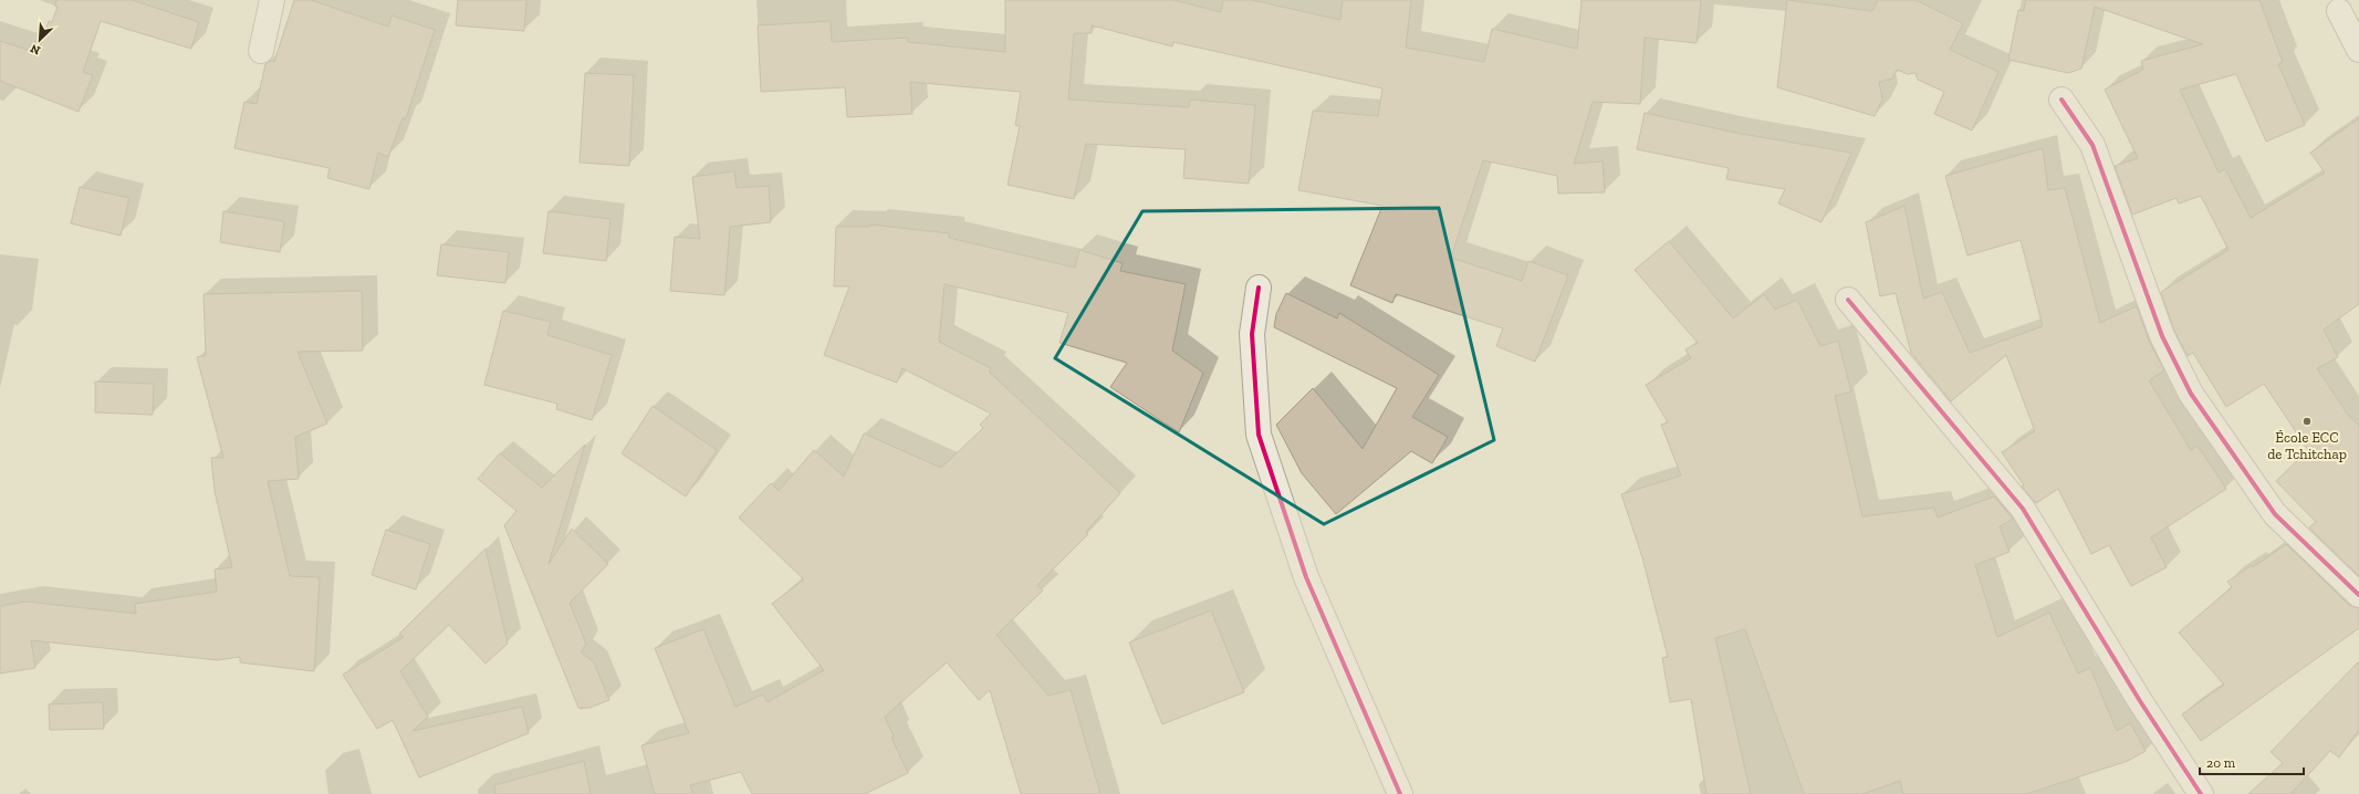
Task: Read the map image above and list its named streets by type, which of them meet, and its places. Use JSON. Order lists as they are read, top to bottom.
{
  "places": ["École ECC de Tchitchap"],
  "scale_bar": "20 m",
  "north": "bottom left"
}
